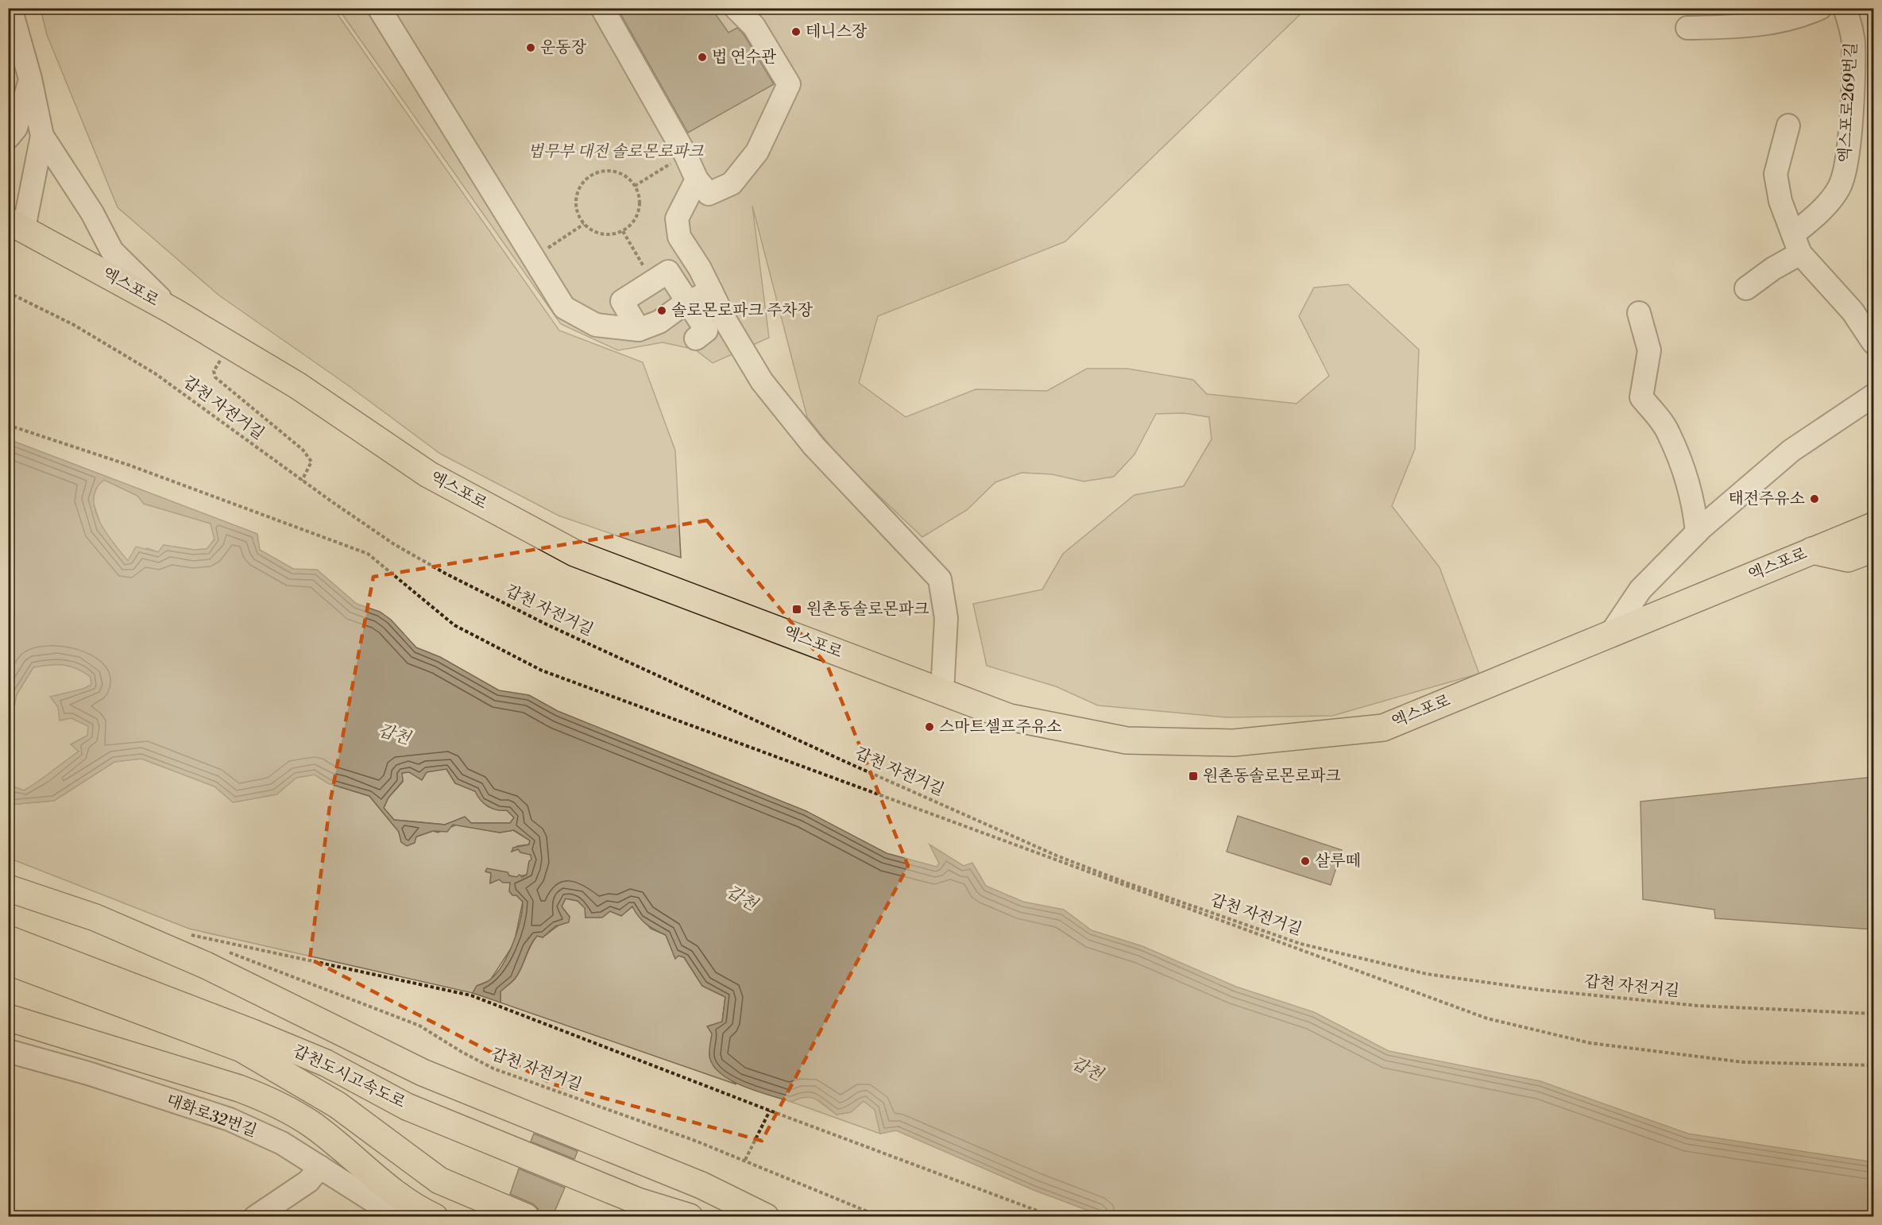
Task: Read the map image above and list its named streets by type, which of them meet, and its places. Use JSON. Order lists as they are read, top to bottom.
{
  "streets": {
    "main road": ["엑스포로", "갑천도시고속도로"],
    "street": ["엑스포로269번길", "대화로32번길"],
    "path": ["갑천 자전거길"]
  },
  "water": ["갑천"],
  "parks": ["법무부 대전 솔로몬로파크"],
  "places": {
    "other": [
      "테니스장",
      "운동장",
      "법 연수관",
      "솔로몬로파크 주차장",
      "태전주유소",
      "스마트셀프주유소",
      "살루떼"
    ],
    "transit": ["원촌동솔로몬파크", "원촌동솔로몬로파크"]
  }
}
